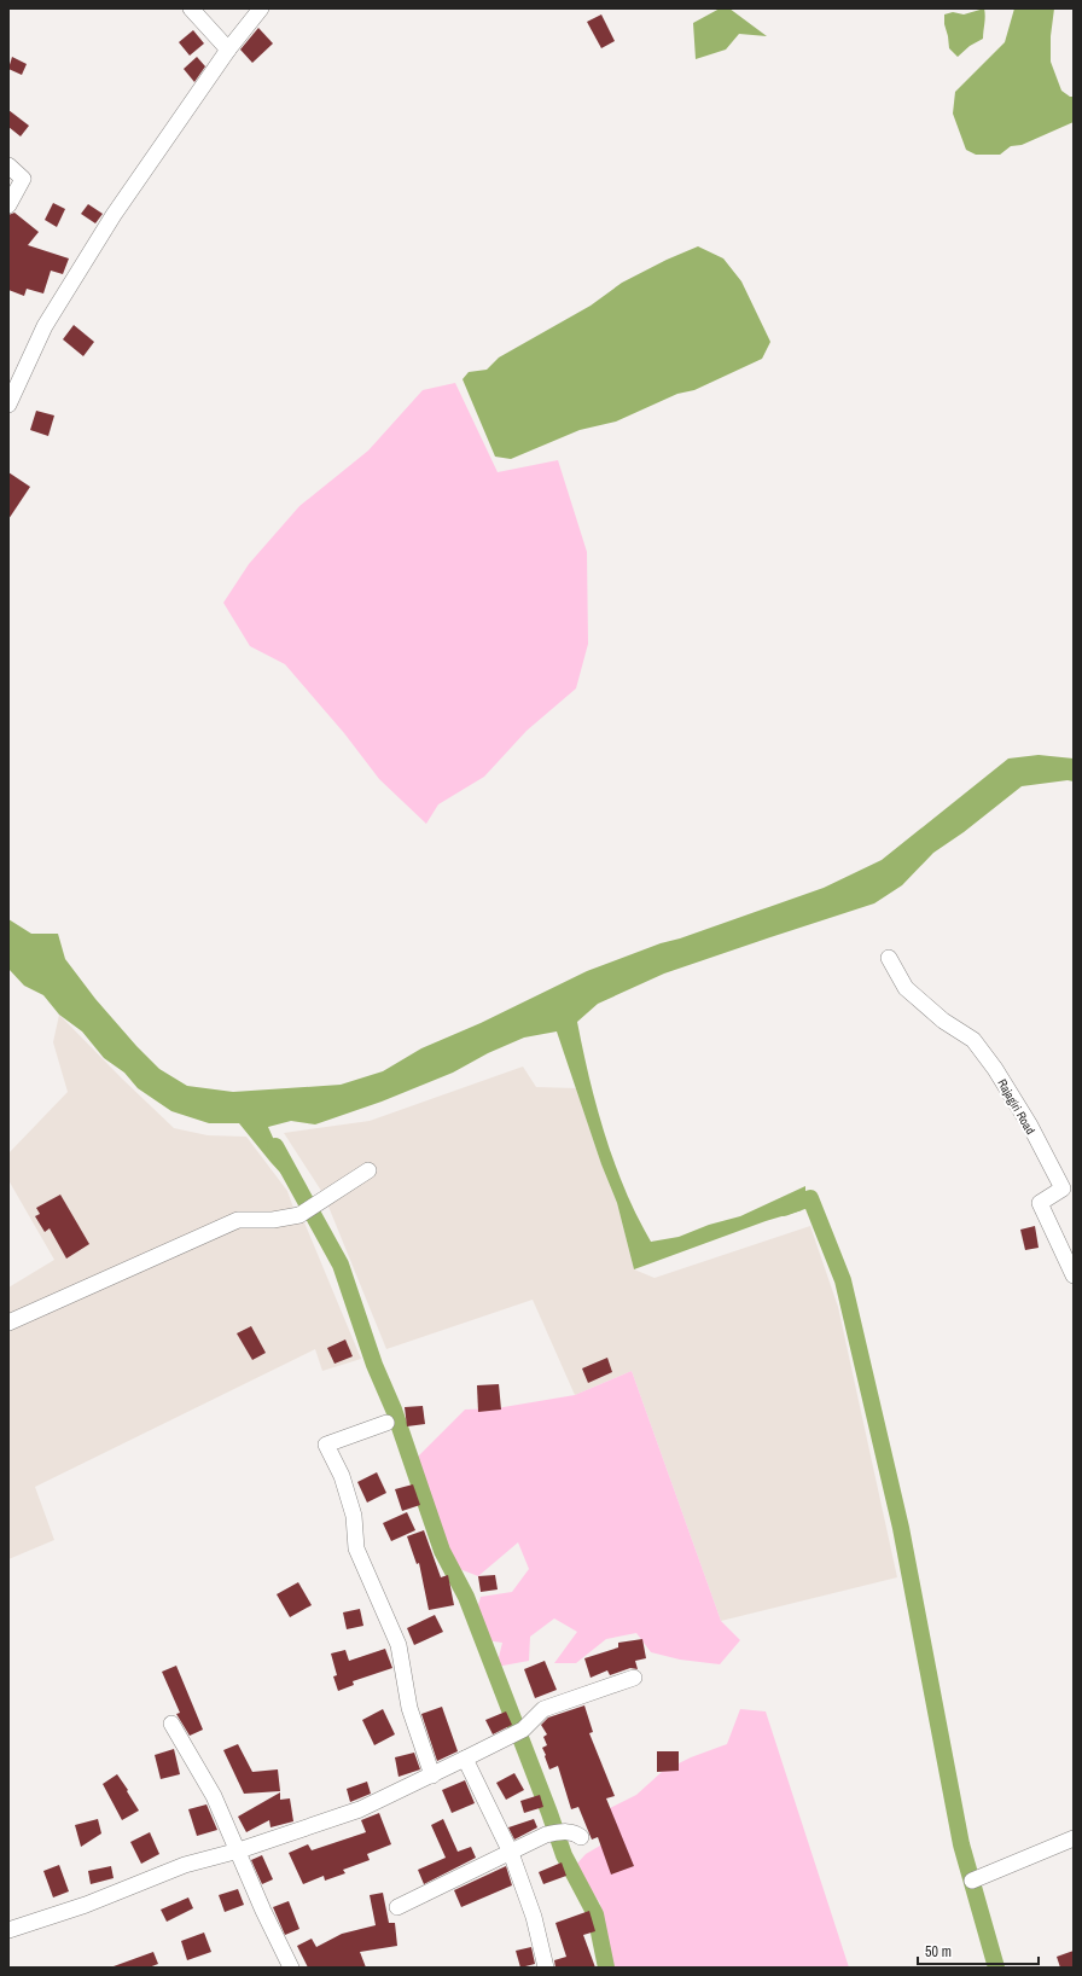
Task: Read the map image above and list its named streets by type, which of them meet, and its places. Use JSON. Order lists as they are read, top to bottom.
{
  "streets": {
    "street": ["Rajagiri Road"]
  },
  "scale_bar": "50 m"
}
